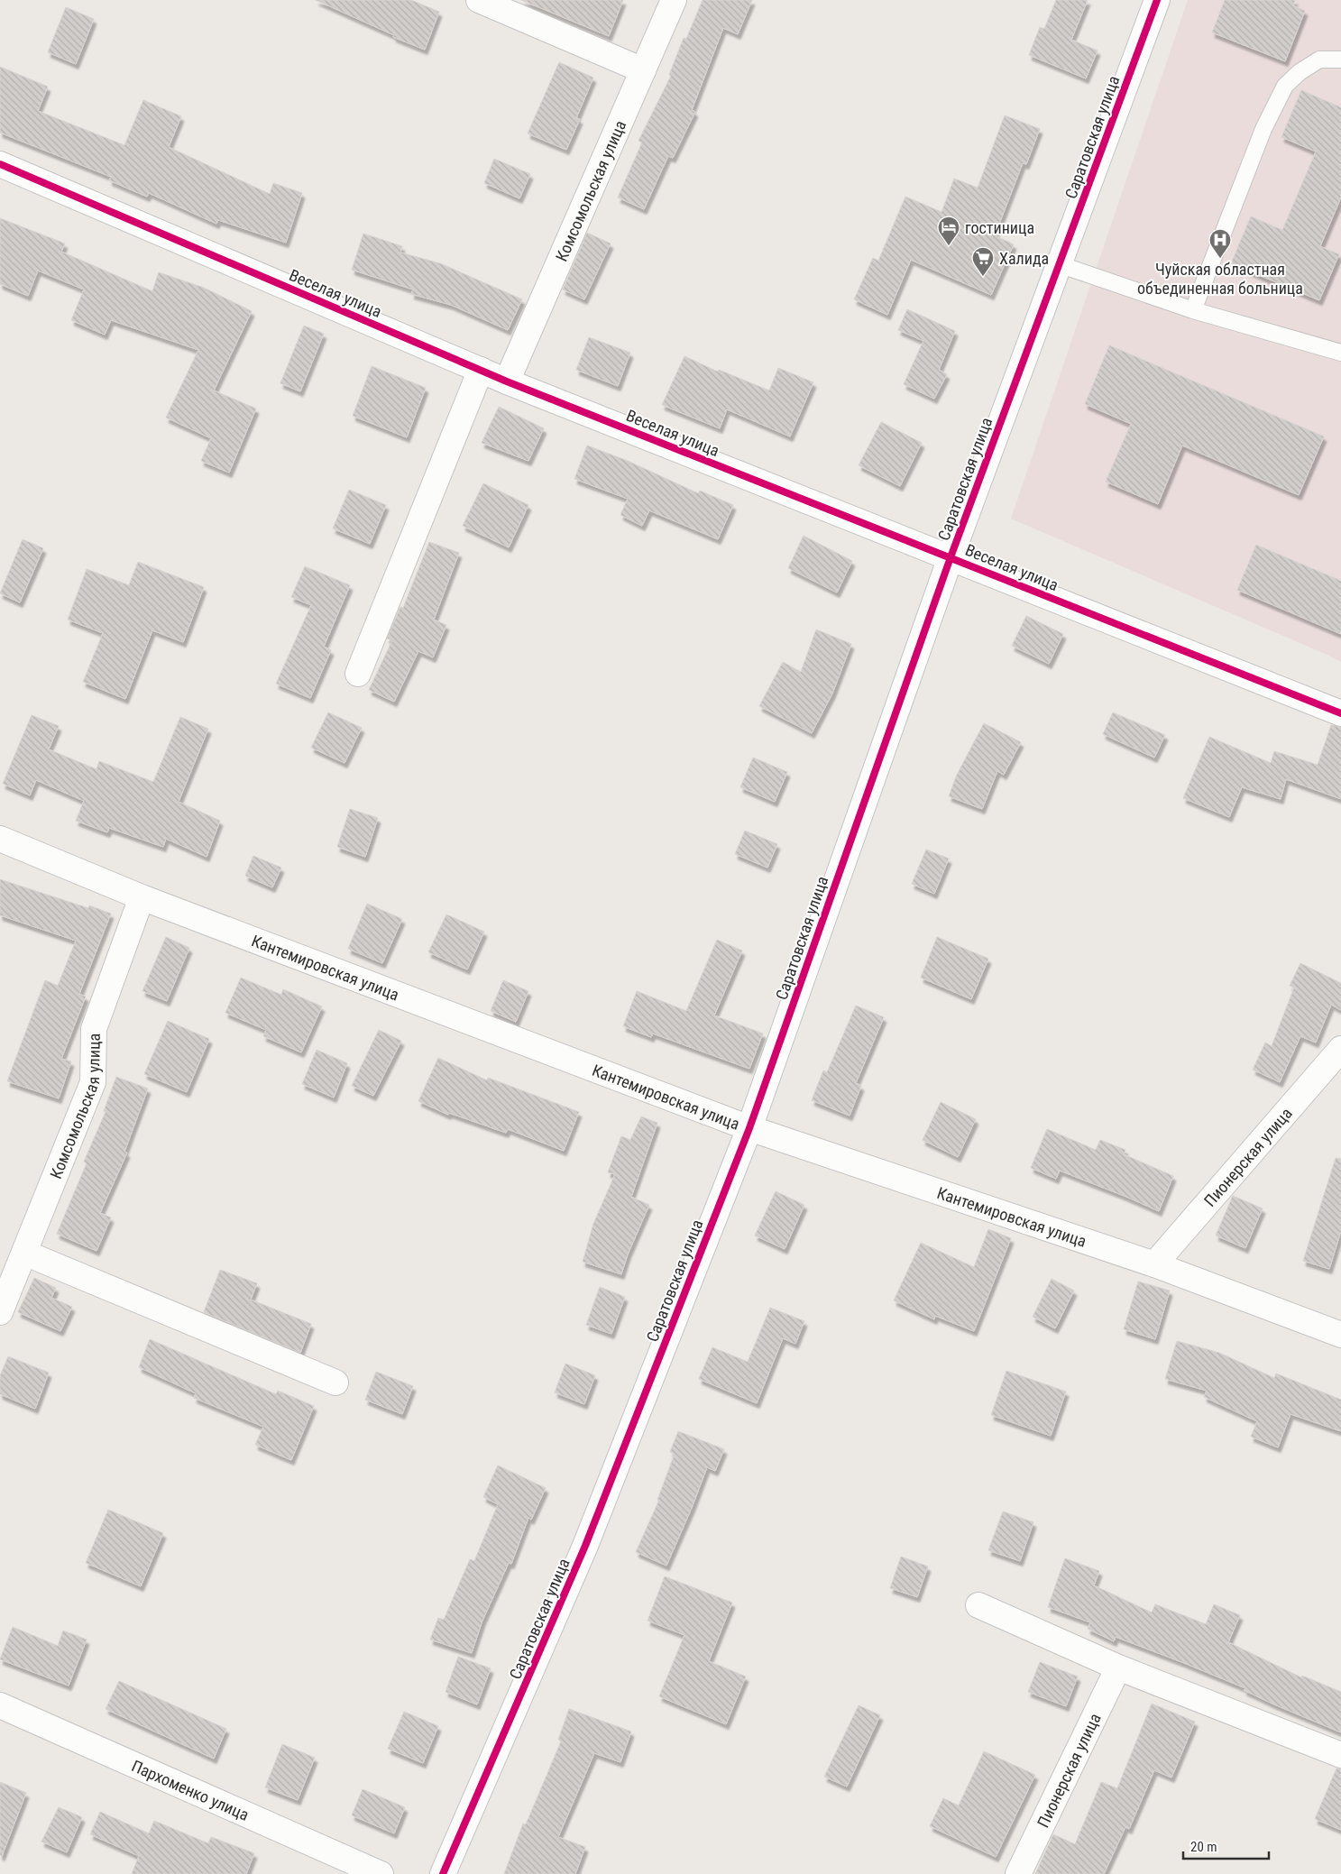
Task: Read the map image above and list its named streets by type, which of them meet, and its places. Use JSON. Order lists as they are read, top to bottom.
{
  "streets": {
    "street": [
      "Саратовская улица",
      "Комсомольская улица",
      "Веселая улица",
      "Кантемировская улица",
      "Пионерская улица",
      "Пархоменко улица"
    ]
  },
  "crossings": [
    ["Саратовская улица", "Веселая улица"],
    ["Саратовская улица", "Кантемировская улица"],
    ["Комсомольская улица", "Веселая улица"],
    ["Комсомольская улица", "Кантемировская улица"],
    ["Кантемировская улица", "Пионерская улица"]
  ],
  "places": {
    "hotel": ["гостиница"],
    "hospital": ["Чуйская областная объединенная больница"],
    "supermarket": ["Халида"]
  },
  "scale_bar": "20 m"
}
